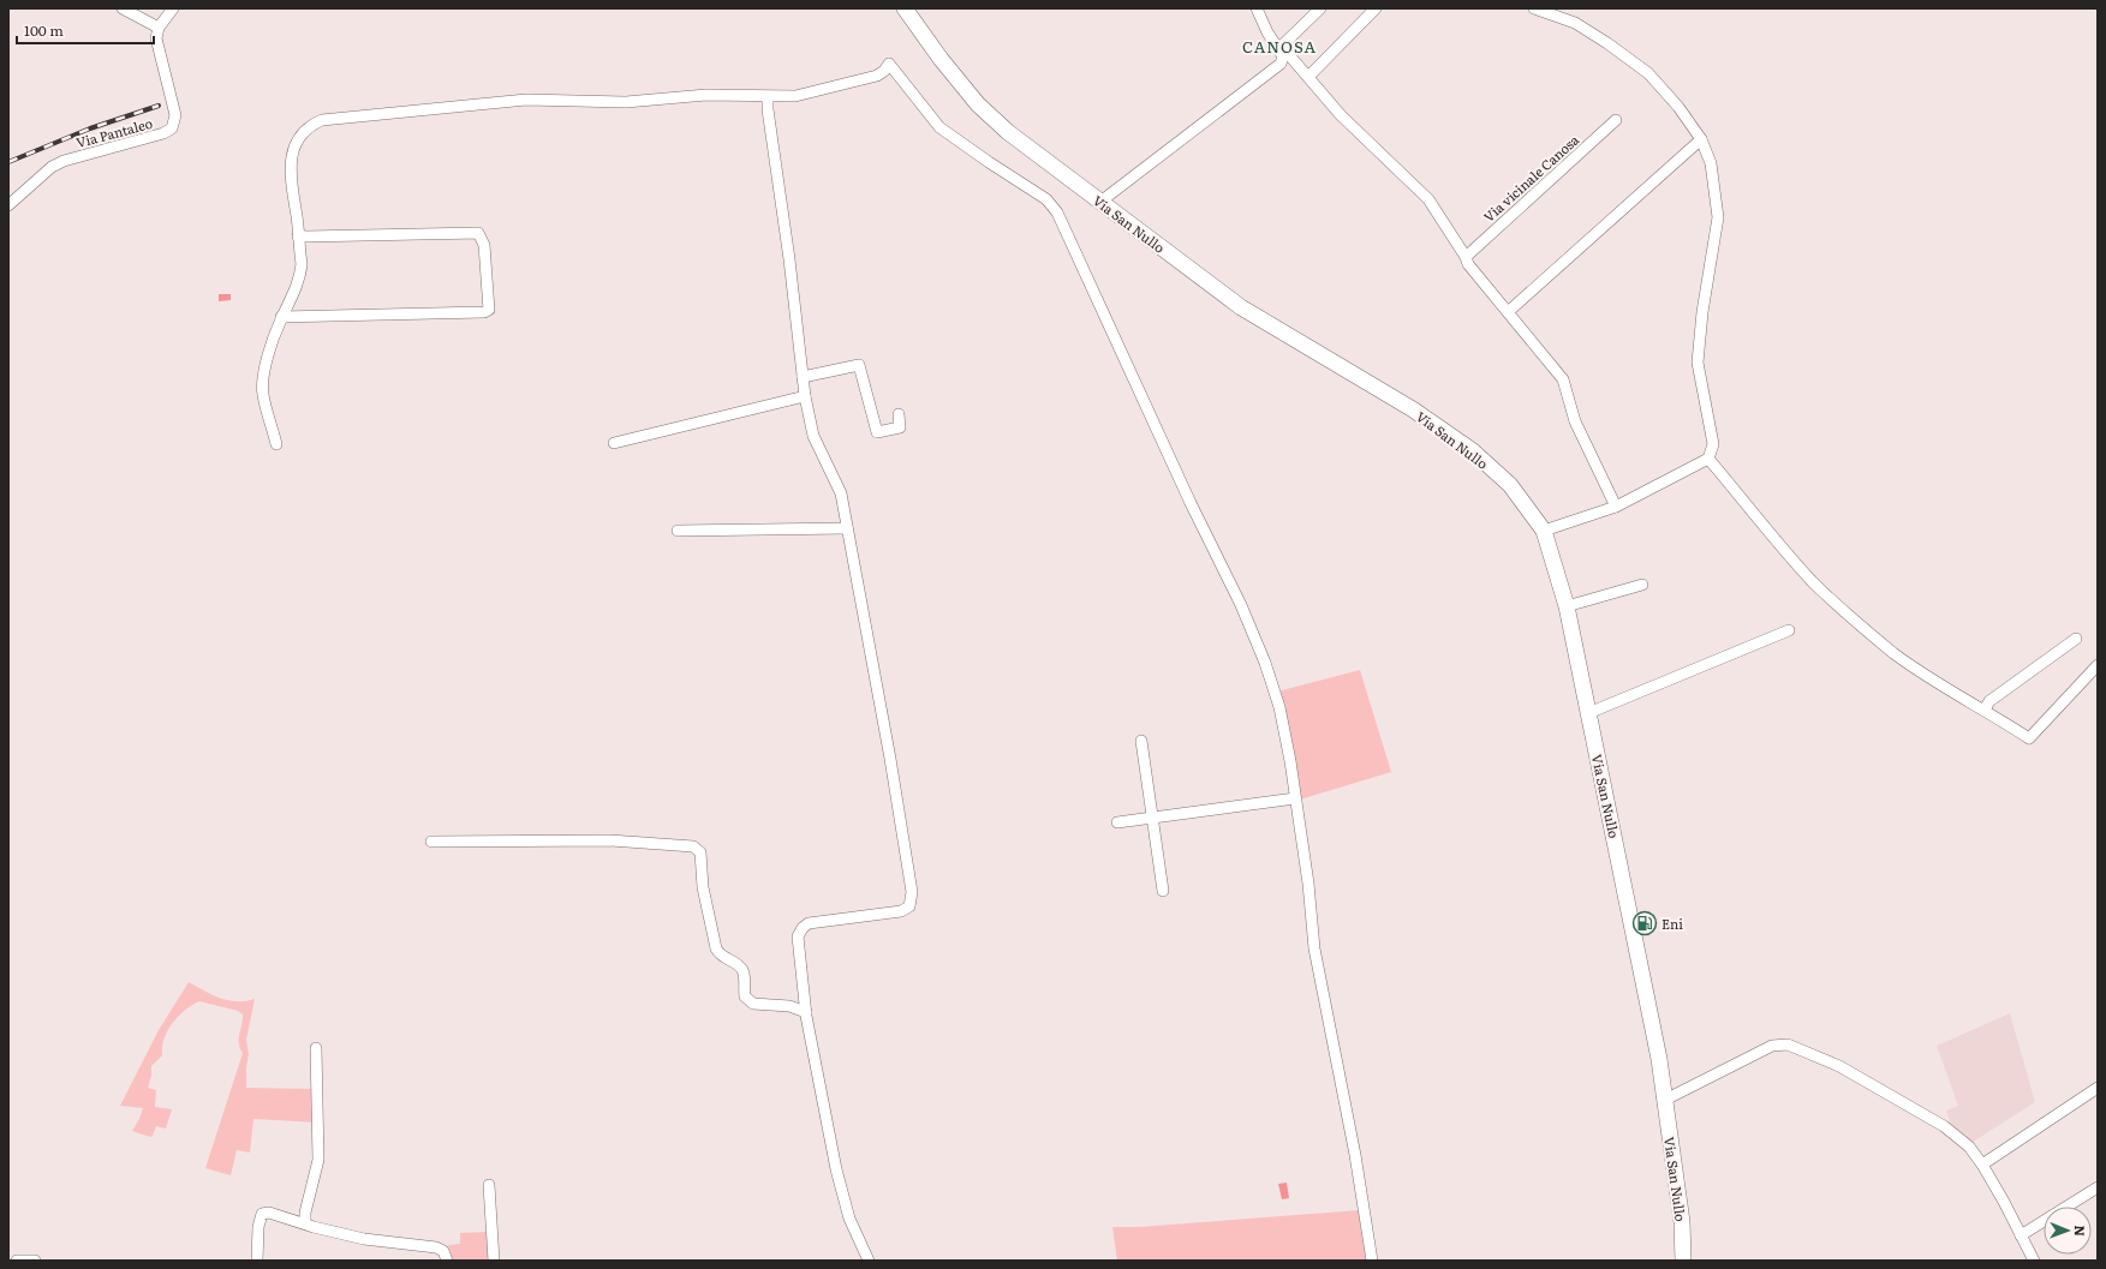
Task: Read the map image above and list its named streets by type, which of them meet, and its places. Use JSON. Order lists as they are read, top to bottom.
{
  "streets": {
    "street": ["Via Pantaleo", "Via vicinale Canosa", "Via San Nullo"]
  },
  "districts": ["CANOSA"],
  "places": {
    "fuel station": ["Eni"]
  },
  "scale_bar": "100 m",
  "north": "right"
}
